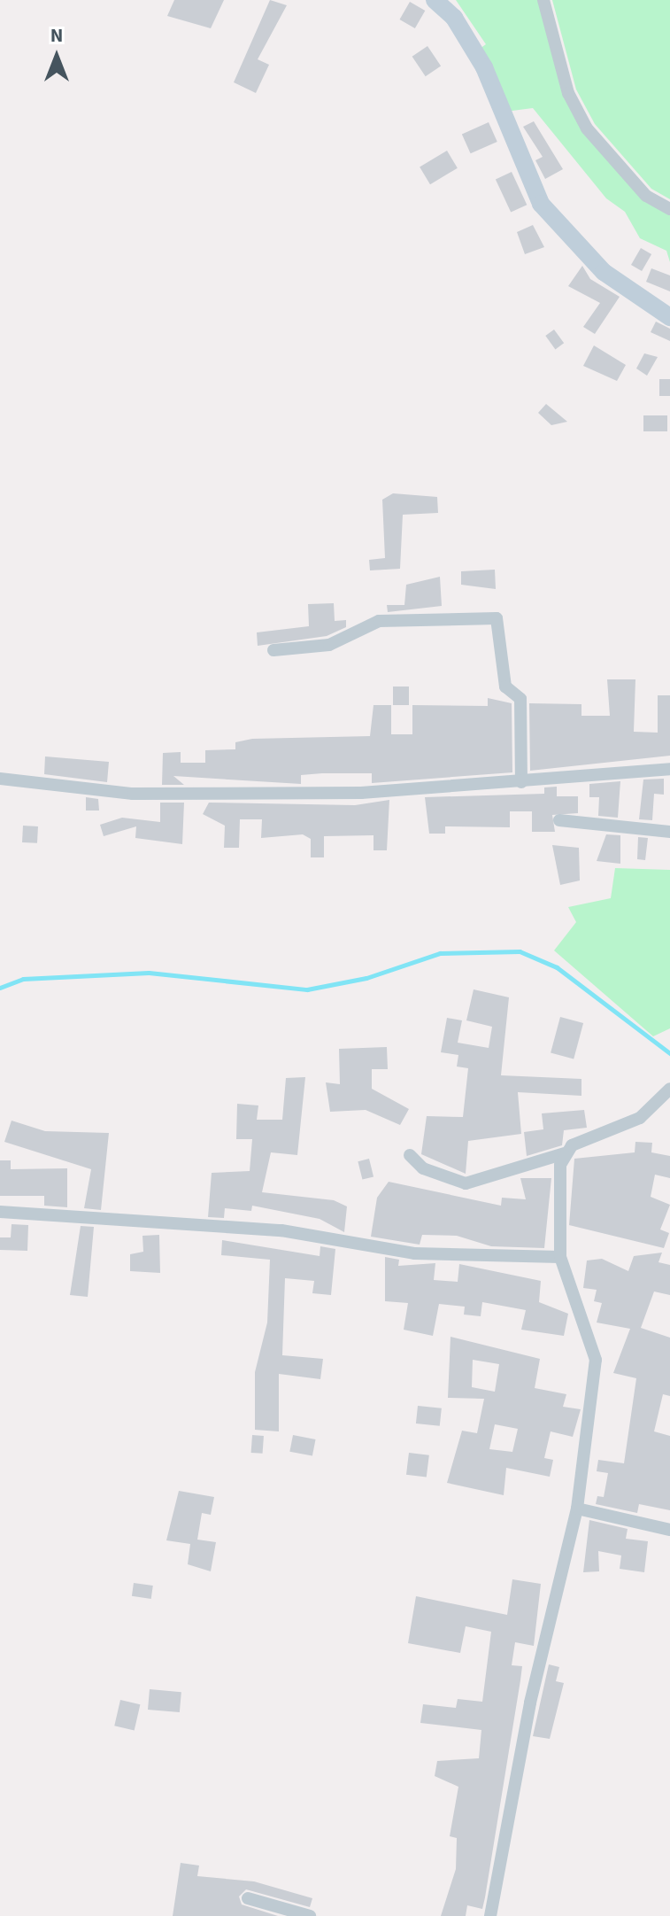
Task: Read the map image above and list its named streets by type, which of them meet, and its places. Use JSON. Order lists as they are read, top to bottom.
{
  "north": "top"
}
